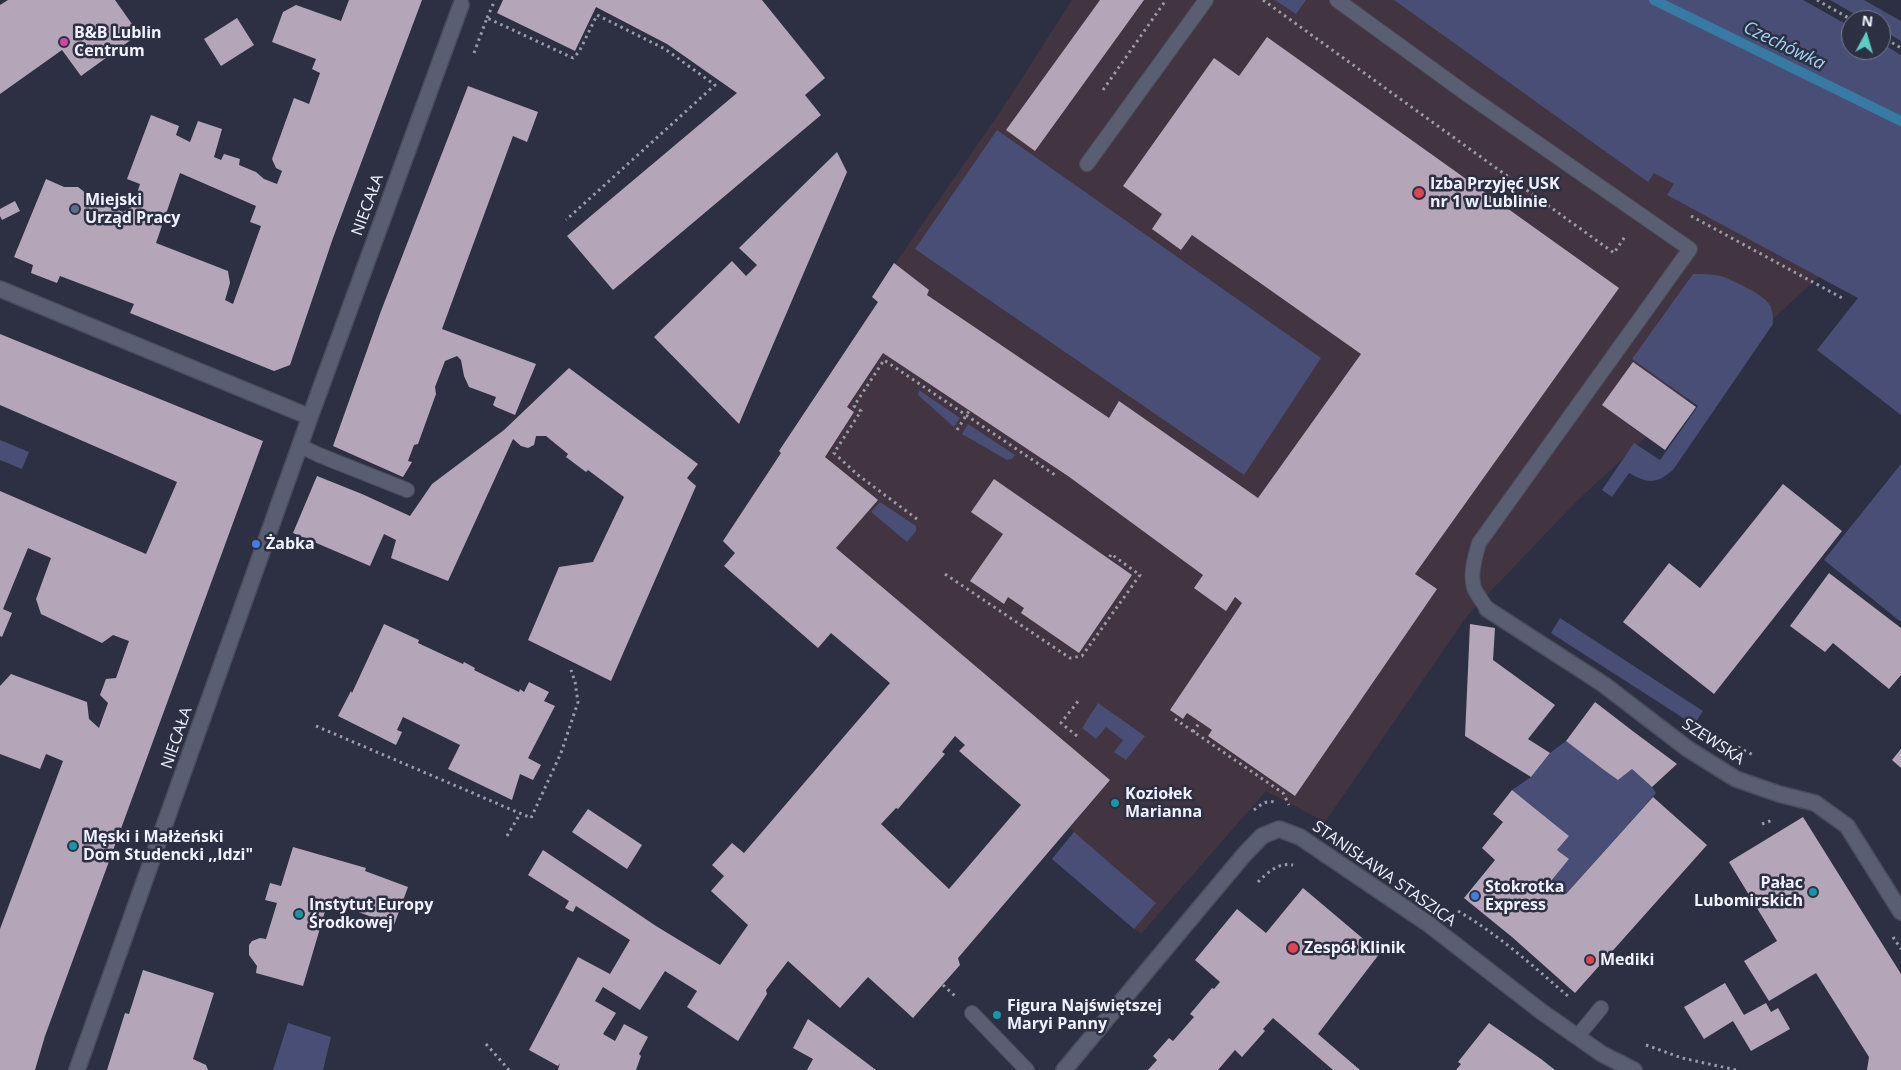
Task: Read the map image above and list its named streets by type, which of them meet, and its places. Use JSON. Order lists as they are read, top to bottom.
{
  "streets": {
    "street": ["NIECAŁA", "SZEWSKA", "STANISŁAWA STASZICA"]
  },
  "water": ["Czechówka"],
  "places": [
    "B&B Lublin Centrum",
    "Izba Przyjęć USK nr 1 w Lublinie",
    "Miejski Urząd Pracy",
    "Żabka",
    "Koziołek Marianna",
    "Męski i Małżeński Dom Studencki ,,Idzi\"",
    "Pałac Lubomirskich",
    "Stokrotka Express",
    "Instytut Europy Środkowej",
    "Zespół Klinik",
    "Mediki",
    "Figura Najświętszej Maryi Panny"
  ],
  "north": "top"
}
